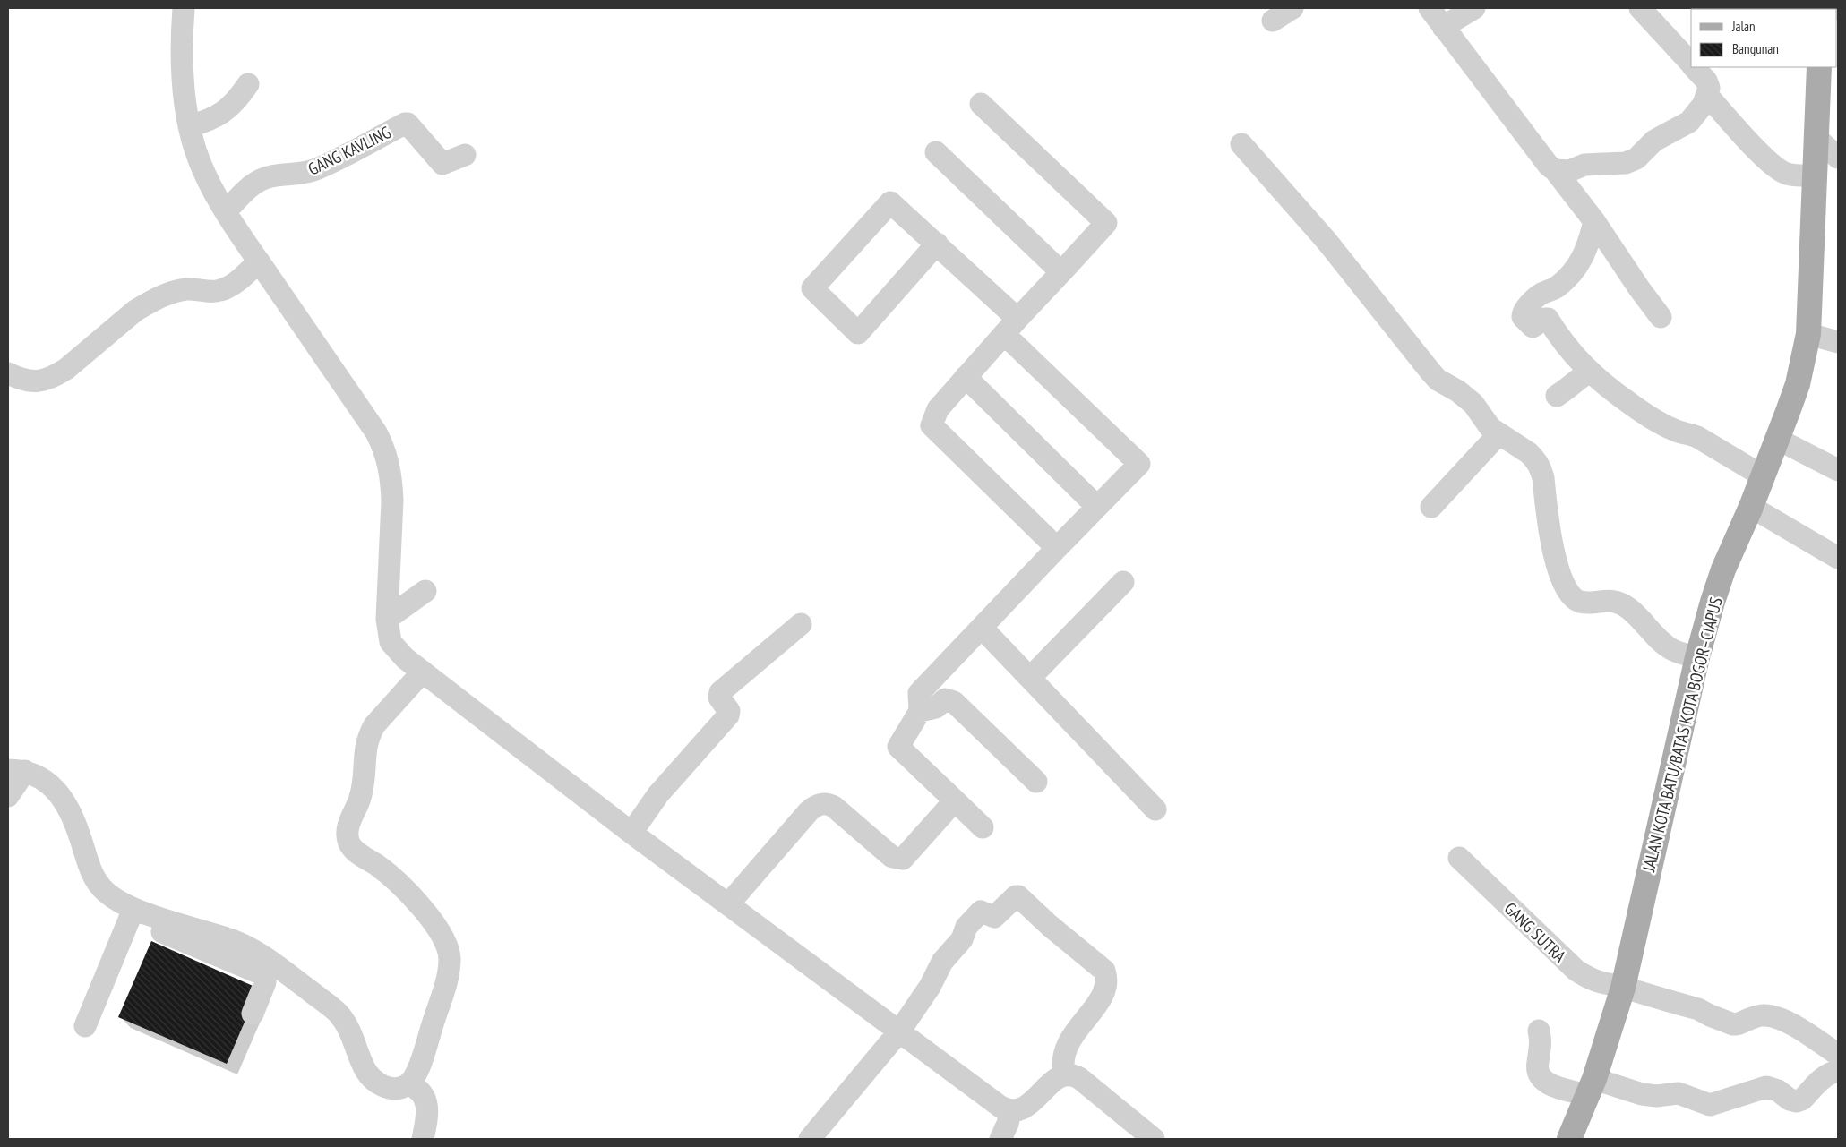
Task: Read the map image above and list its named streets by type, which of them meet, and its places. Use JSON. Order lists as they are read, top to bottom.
{
  "streets": {
    "main road": ["JALAN KOTA BATU/BATAS KOTA BOGOR–CIAPUS"],
    "street": ["GANG KAVLING", "GANG SUTRA"]
  },
  "crossings": [
    ["JALAN KOTA BATU/BATAS KOTA BOGOR–CIAPUS", "GANG SUTRA"]
  ],
  "legend": ["Jalan", "Bangunan"]
}
